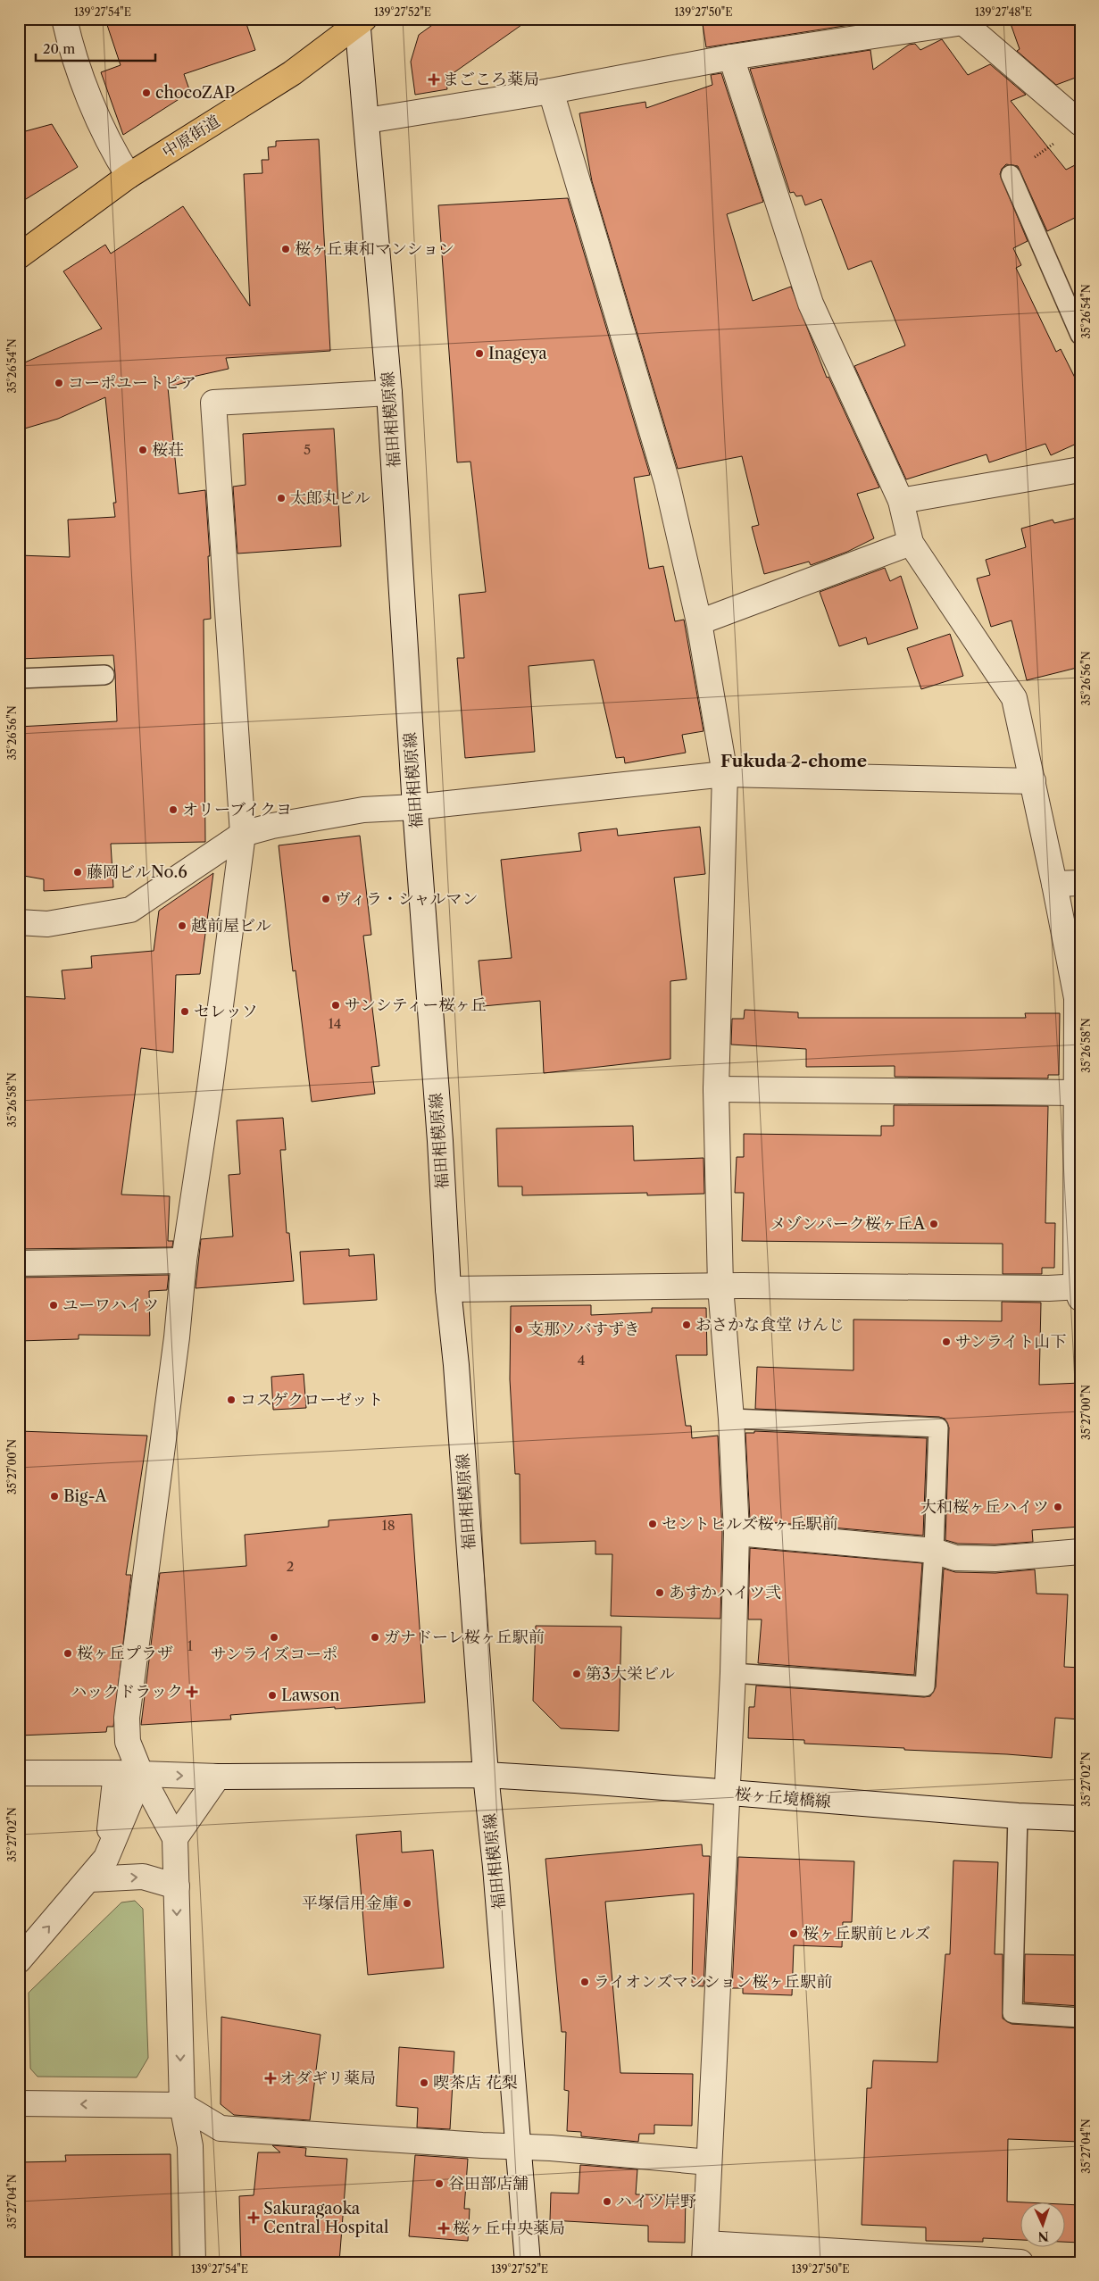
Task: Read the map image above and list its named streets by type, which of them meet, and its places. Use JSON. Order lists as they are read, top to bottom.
{
  "streets": {
    "main road": ["中原街道"],
    "street": ["福田相模原線", "桜ヶ丘境橋線"]
  },
  "crossings": [
    ["中原街道", "福田相模原線"],
    ["福田相模原線", "桜ヶ丘境橋線"]
  ],
  "districts": ["Fukuda 2-chome"],
  "places": {
    "health": [
      "まごころ薬局",
      "ハックドラック",
      "オダギリ薬局",
      "Sakuragaoka Central Hospital",
      "桜ヶ丘中央薬局"
    ],
    "other": [
      "chocoZAP",
      "桜ヶ丘東和マンション",
      "Inageya",
      "コーポユートピア",
      "桜荘",
      "太郎丸ビル",
      "オリーブイクヨ",
      "藤岡ビルNo.6",
      "ヴィラ・シャルマン",
      "越前屋ビル",
      "サンシティー桜ヶ丘",
      "セレッソ",
      "メゾンパーク桜ヶ丘A",
      "ユーワハイツ",
      "おさかな食堂 けんじ",
      "支那ソバすずき",
      "サンライト山下",
      "コスゲクローゼット",
      "Big-A",
      "大和桜ヶ丘ハイツ",
      "セントヒルズ桜ヶ丘駅前",
      "あすかハイツ弐",
      "サンライズコーポ",
      "ガナドーレ桜ヶ丘駅前",
      "桜ヶ丘プラザ",
      "第3大栄ビル",
      "Lawson",
      "平塚信用金庫",
      "桜ヶ丘駅前ヒルズ",
      "ライオンズマンション桜ヶ丘駅前",
      "喫茶店 花梨",
      "谷田部店舗",
      "ハイツ岸野"
    ]
  },
  "house_numbers": [
    "5",
    "14",
    "4",
    "18",
    "2",
    "1"
  ],
  "scale_bar": "20 m",
  "north": "bottom",
  "coordinates": [
    "139°27'54\"E",
    "139°27'52\"E",
    "139°27'50\"E",
    "139°27'48\"E",
    "35°26'54\"N",
    "35°26'56\"N",
    "35°26'58\"N",
    "35°27'00\"N",
    "35°27'02\"N",
    "35°27'04\"N"
  ]
}
